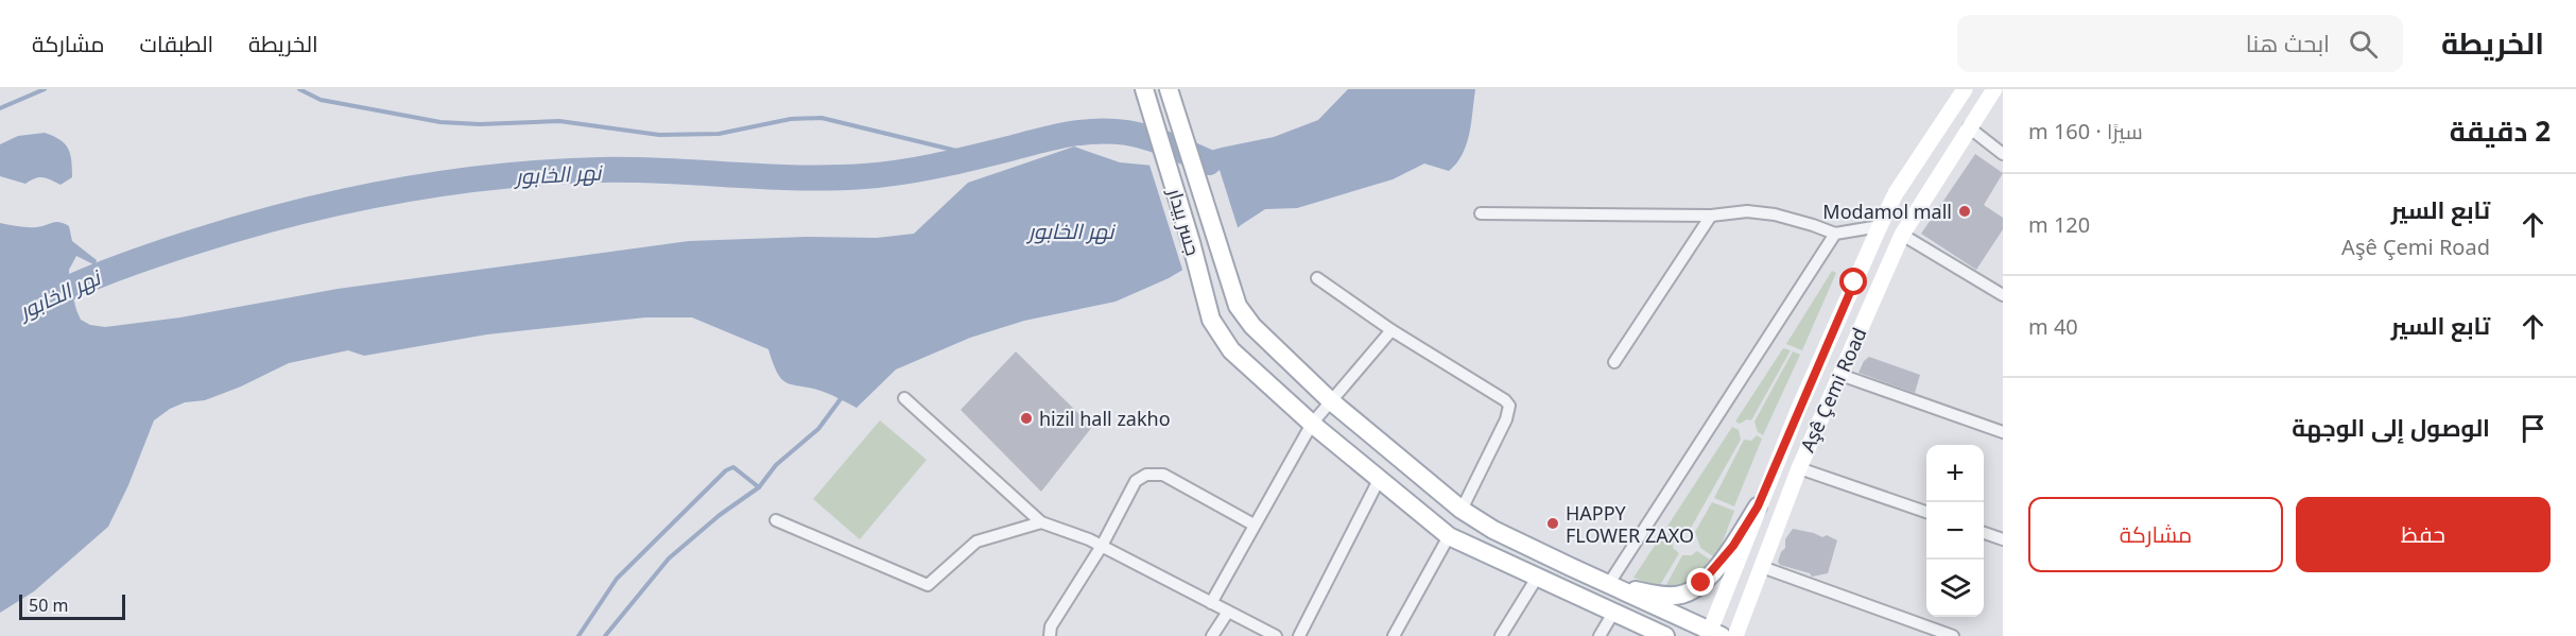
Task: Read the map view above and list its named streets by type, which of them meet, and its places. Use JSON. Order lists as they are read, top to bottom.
{
  "streets": {
    "main road": ["جسر بيدار", "Aşê Çemi Road"]
  },
  "water": ["نهر الخابور"],
  "places": ["Modamol mall", "hizil hall zakho", "HAPPY FLOWER ZAXO"],
  "scale_bar": "50 m",
  "page": {
    "header": "الخريطة",
    "search": "ابحث هنا",
    "nav": ["الخريطة", "الطبقات", "مشاركة"],
    "heading": ["2 دقيقة", "سيرًا · 160 m"],
    "list": [
      ["تابع السير", "Aşê Çemi Road", "120 m"],
      ["تابع السير", "40 m"],
      "الوصول إلى الوجهة"
    ],
    "map_buttons": ["+", "−"],
    "buttons": ["حفظ", "مشاركة"],
    "scale": "50 m"
  }
}
